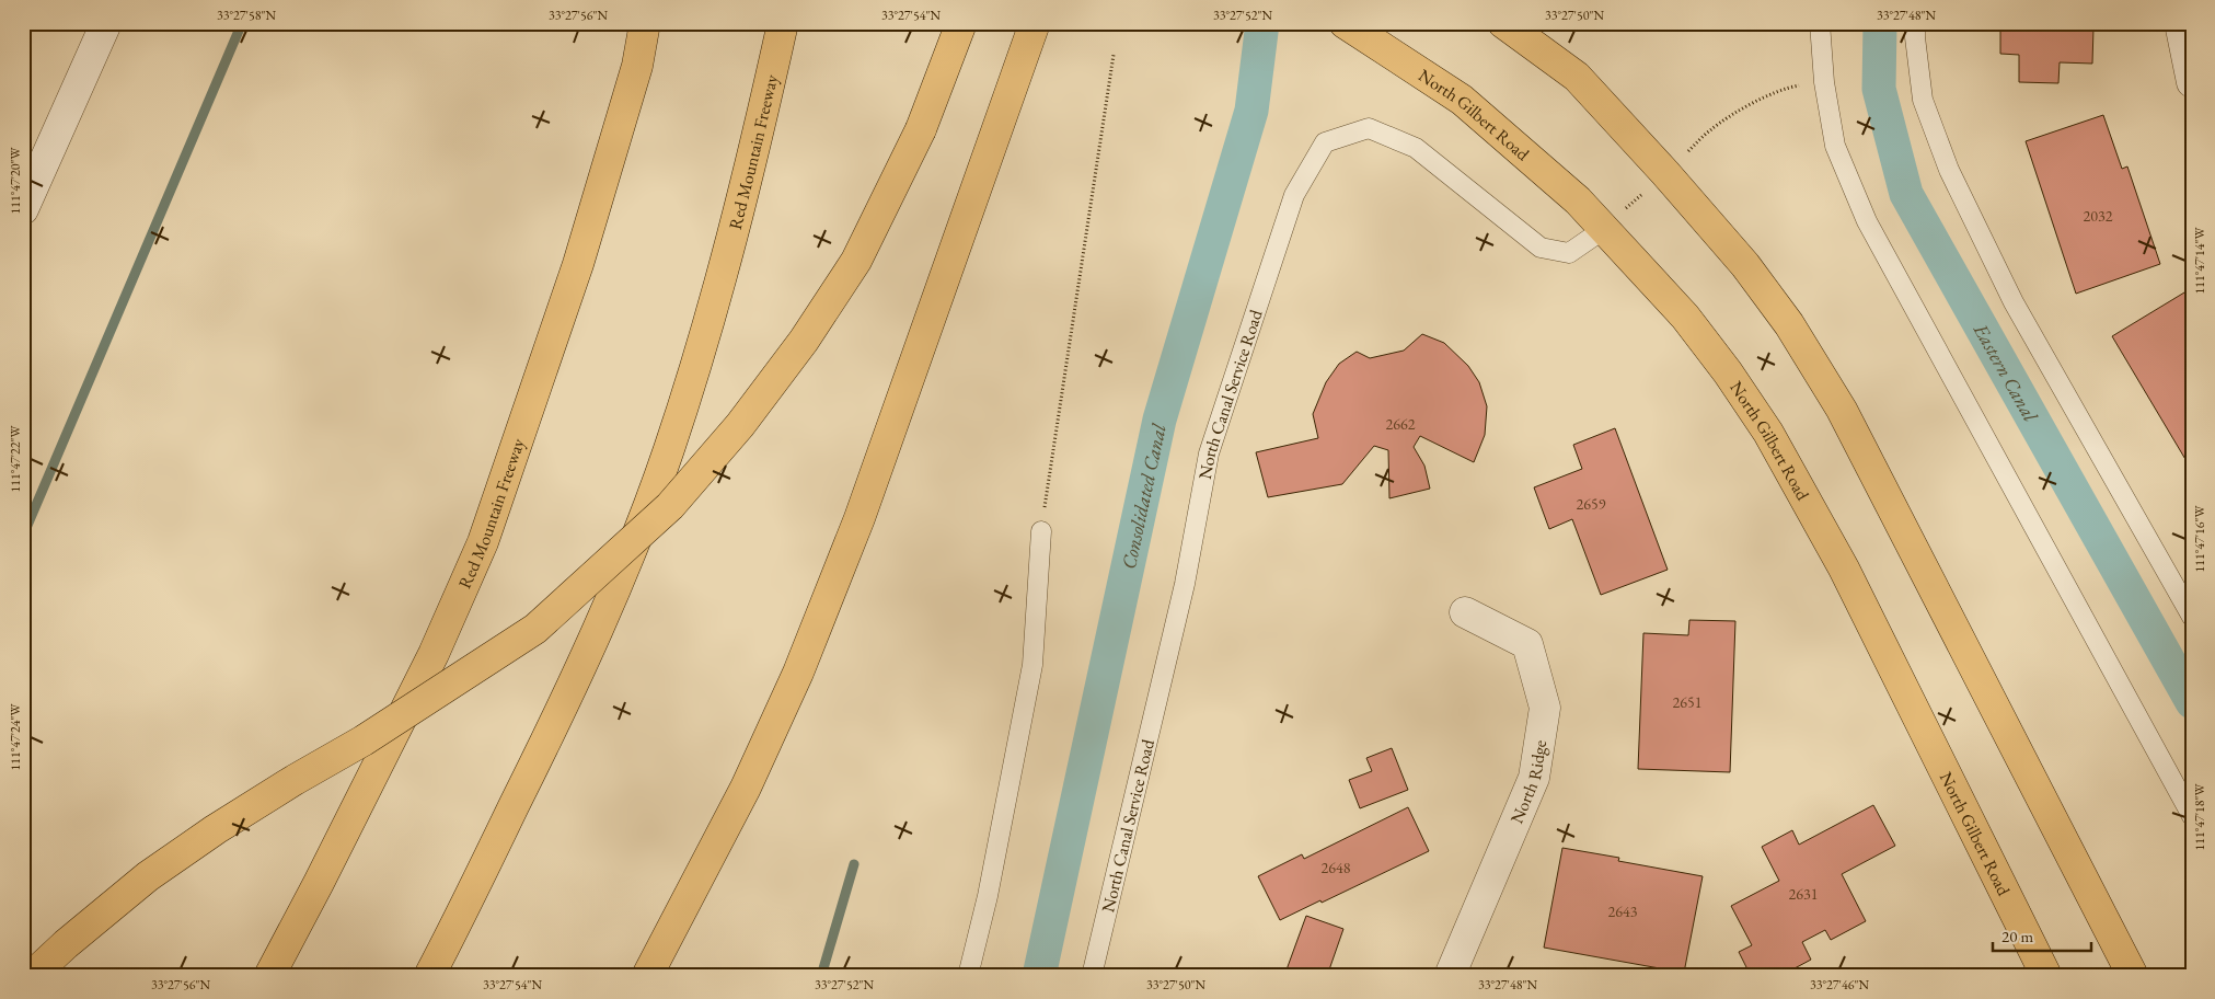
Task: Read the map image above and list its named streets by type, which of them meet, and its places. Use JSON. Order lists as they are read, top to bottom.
{
  "streets": {
    "main road": ["North Gilbert Road", "Red Mountain Freeway"],
    "street": ["North Ridge"],
    "lane": ["North Canal Service Road"]
  },
  "crossings": [
    ["North Gilbert Road", "North Canal Service Road"]
  ],
  "water": ["Eastern Canal", "Consolidated Canal"],
  "house_numbers": [
    "2032",
    "2662",
    "2659",
    "2651",
    "2648",
    "2631",
    "2643"
  ],
  "scale_bar": "20 m",
  "coordinates": [
    "33°27'58\"N",
    "33°27'56\"N",
    "33°27'54\"N",
    "33°27'52\"N",
    "33°27'50\"N",
    "33°27'48\"N",
    "111°47'20\"W",
    "111°47'14\"W",
    "111°47'22\"W",
    "111°47'16\"W",
    "111°47'24\"W",
    "111°47'18\"W",
    "33°27'46\"N"
  ]
}
